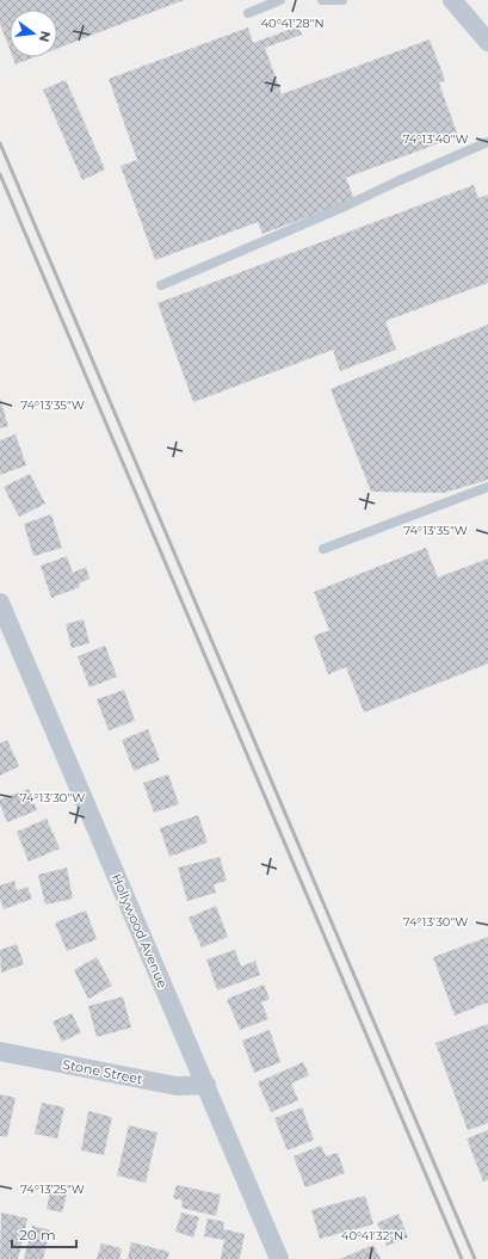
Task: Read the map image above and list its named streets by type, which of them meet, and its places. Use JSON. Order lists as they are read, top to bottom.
{
  "streets": {
    "street": ["Hollywood Avenue", "Stone Street"]
  },
  "crossings": [
    ["Hollywood Avenue", "Stone Street"]
  ],
  "scale_bar": "20 m",
  "north": "right",
  "coordinates": [
    "40°41'28\"N",
    "74°13'40\"W",
    "74°13'35\"W",
    "74°13'30\"W",
    "74°13'25\"W",
    "40°41'32\"N"
  ]
}
